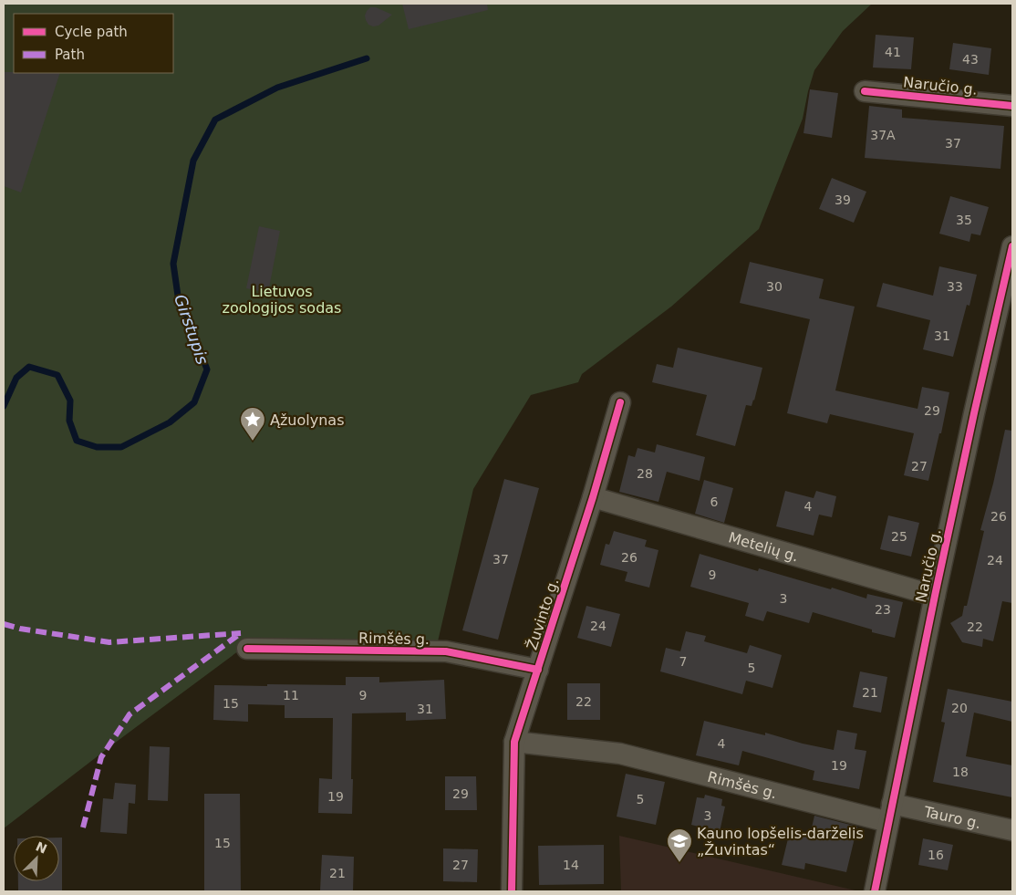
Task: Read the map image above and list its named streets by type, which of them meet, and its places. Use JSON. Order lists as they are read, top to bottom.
{
  "streets": {
    "street": [
      "Naručio g.",
      "Metelių g.",
      "Žuvinto g.",
      "Rimšės g.",
      "Tauro g."
    ]
  },
  "crossings": [
    ["Naručio g.", "Metelių g."],
    ["Naručio g.", "Rimšės g."],
    ["Naručio g.", "Tauro g."],
    ["Metelių g.", "Žuvinto g."],
    ["Žuvinto g.", "Rimšės g."],
    ["Rimšės g.", "Tauro g."]
  ],
  "water": ["Girstupis"],
  "parks": ["Lietuvos zoologijos sodas"],
  "places": {
    "place": ["Ąžuolynas"],
    "school or university": ["Kauno lopšelis-darželis „Žuvintas“"]
  },
  "house_numbers": [
    "41",
    "43",
    "37A",
    "37",
    "39",
    "35",
    "30",
    "33",
    "31",
    "29",
    "27",
    "28",
    "6",
    "4",
    "26",
    "25",
    "26",
    "37",
    "24",
    "9",
    "3",
    "23",
    "24",
    "22",
    "7",
    "5",
    "21",
    "11",
    "9",
    "22",
    "15",
    "20",
    "31",
    "4",
    "19",
    "18",
    "29",
    "19",
    "5",
    "3",
    "15",
    "16",
    "27",
    "14",
    "21"
  ],
  "legend": ["Cycle path", "Path"],
  "north": "top right"
}
